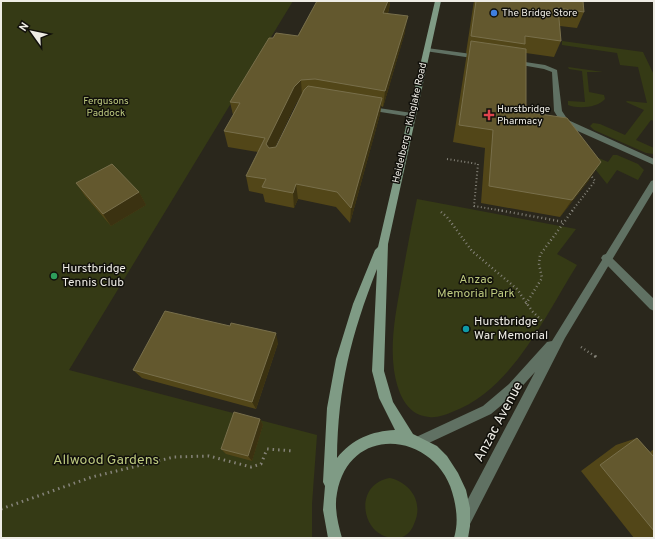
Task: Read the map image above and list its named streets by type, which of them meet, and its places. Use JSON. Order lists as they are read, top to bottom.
{
  "streets": {
    "main road": ["Heidelberg – Kinglake Road"],
    "street": ["Anzac Avenue"]
  },
  "crossings": [
    ["Heidelberg – Kinglake Road", "Anzac Avenue"]
  ],
  "parks": ["Fergusons Paddock", "Anzac Memorial Park", "Allwood Gardens"],
  "places": {
    "other": ["The Bridge Store", "Hurstbridge Tennis Club", "Hurstbridge War Memorial"],
    "health": ["Hurstbridge Pharmacy"]
  },
  "north": "top left"
}
